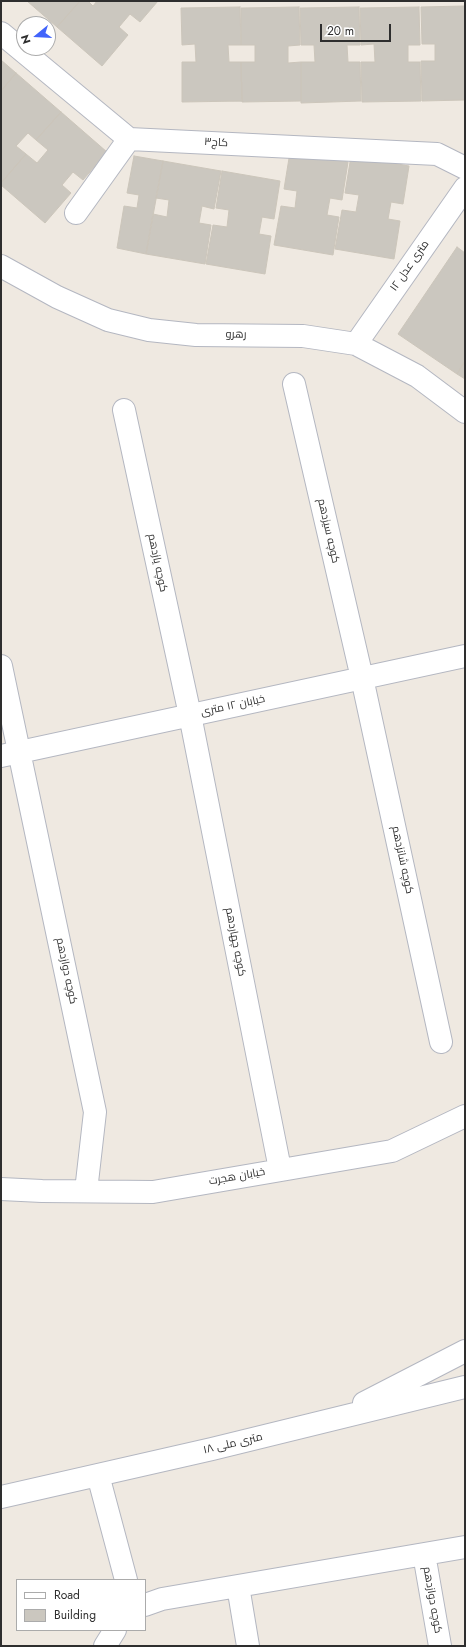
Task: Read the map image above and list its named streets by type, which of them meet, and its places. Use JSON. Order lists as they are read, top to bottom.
{
  "streets": {
    "street": [
      "کاج۳",
      "۱۲ متری عدل",
      "رهرو",
      "کوچه سیزدهم",
      "کوچه یازدهم",
      "خیابان ۱۲ متری",
      "کوچه شانزدهم",
      "کوچه چهاردهم",
      "کوچه دوازدهم",
      "خیابان هجرت",
      "۱۸ متری ملی"
    ]
  },
  "crossings": [
    ["۱۲ متری عدل", "رهرو"],
    ["کوچه سیزدهم", "خیابان ۱۲ متری"],
    ["کوچه سیزدهم", "کوچه شانزدهم"],
    ["کوچه یازدهم", "خیابان ۱۲ متری"],
    ["کوچه یازدهم", "کوچه چهاردهم"],
    ["خیابان ۱۲ متری", "کوچه شانزدهم"],
    ["خیابان ۱۲ متری", "کوچه چهاردهم"],
    ["خیابان ۱۲ متری", "کوچه دوازدهم"],
    ["کوچه چهاردهم", "خیابان هجرت"],
    ["کوچه دوازدهم", "خیابان هجرت"]
  ],
  "legend": ["Road", "Building"],
  "scale_bar": "20 m",
  "north": "left"
}
